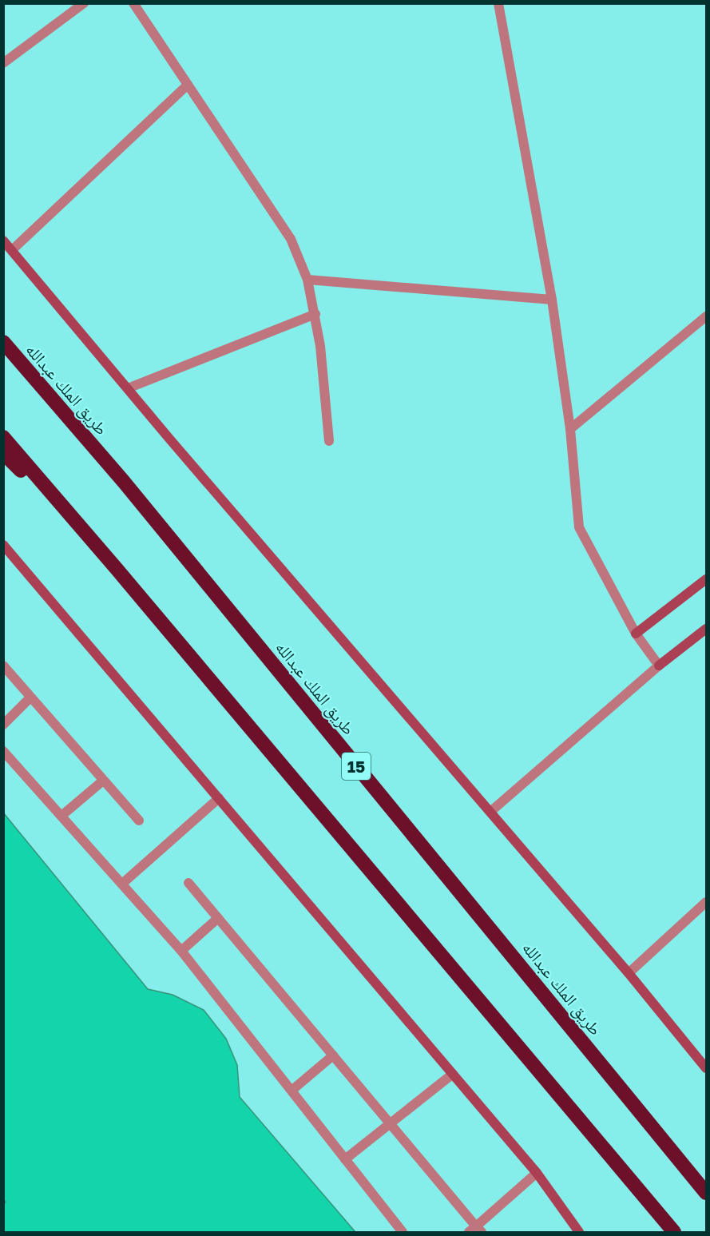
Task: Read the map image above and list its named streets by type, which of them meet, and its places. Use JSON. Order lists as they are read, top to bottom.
{
  "streets": {
    "highway": ["طريق الملك عبدالله", "15"]
  }
}
